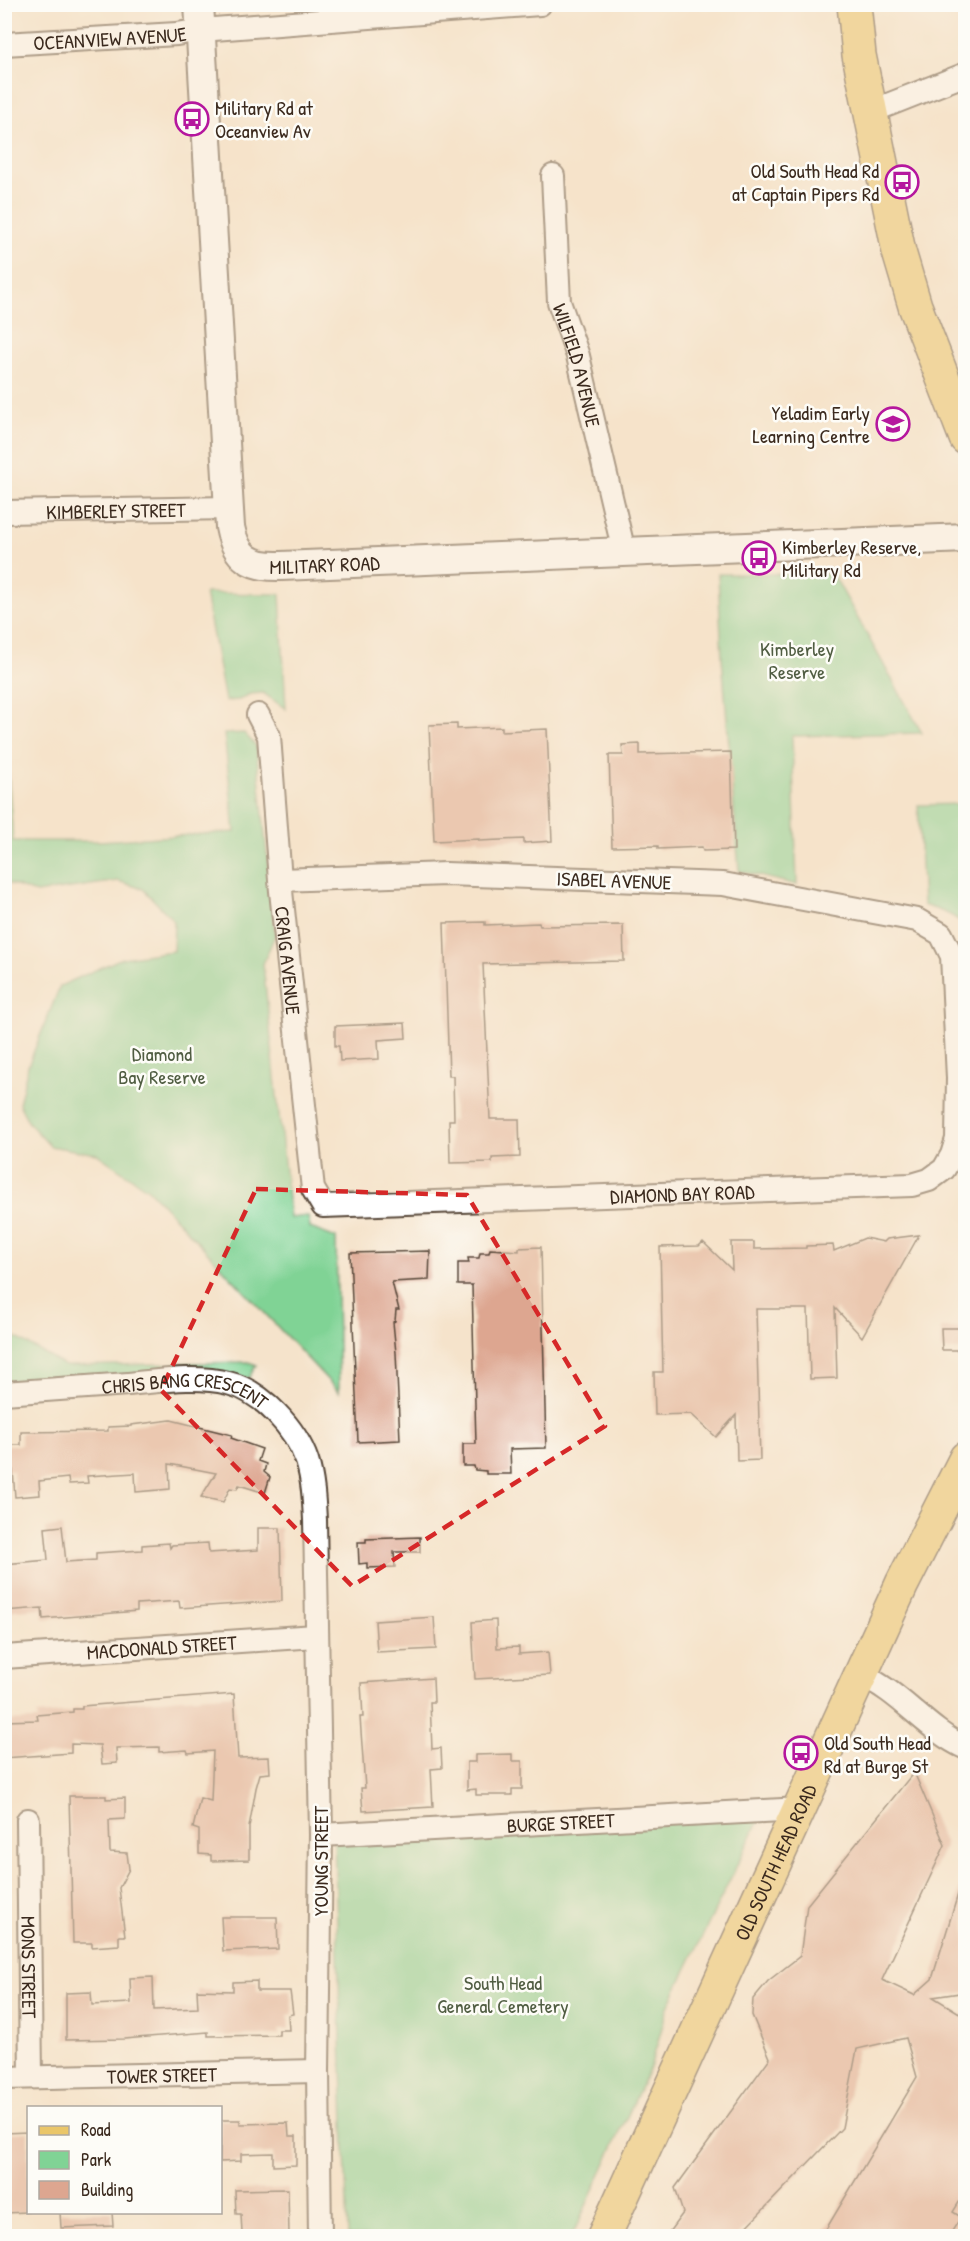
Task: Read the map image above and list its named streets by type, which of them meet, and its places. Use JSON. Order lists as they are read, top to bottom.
{
  "streets": {
    "main road": ["OLD SOUTH HEAD ROAD"],
    "street": [
      "OCEANVIEW AVENUE",
      "WILFIELD AVENUE",
      "KIMBERLEY STREET",
      "MILITARY ROAD",
      "ISABEL AVENUE",
      "CRAIG AVENUE",
      "DIAMOND BAY ROAD",
      "CHRIS BANG CRESCENT",
      "MACDONALD STREET",
      "BURGE STREET",
      "YOUNG STREET",
      "MONS STREET",
      "TOWER STREET"
    ]
  },
  "crossings": [
    ["OCEANVIEW AVENUE", "MILITARY ROAD"],
    ["WILFIELD AVENUE", "MILITARY ROAD"],
    ["KIMBERLEY STREET", "MILITARY ROAD"],
    ["ISABEL AVENUE", "CRAIG AVENUE"],
    ["ISABEL AVENUE", "DIAMOND BAY ROAD"],
    ["CRAIG AVENUE", "DIAMOND BAY ROAD"],
    ["CHRIS BANG CRESCENT", "YOUNG STREET"],
    ["MACDONALD STREET", "YOUNG STREET"],
    ["BURGE STREET", "YOUNG STREET"],
    ["BURGE STREET", "OLD SOUTH HEAD ROAD"],
    ["YOUNG STREET", "TOWER STREET"],
    ["MONS STREET", "TOWER STREET"]
  ],
  "parks": ["Kimberley Reserve", "Diamond Bay Reserve", "South Head General Cemetery"],
  "places": {
    "bus stop": [
      "Military Rd at Oceanview Av",
      "Old South Head Rd at Captain Pipers Rd",
      "Kimberley Reserve, Military Rd",
      "Old South Head Rd at Burge St"
    ],
    "school or university": ["Yeladim Early Learning Centre"]
  },
  "legend": ["Road", "Park", "Building"]
}
